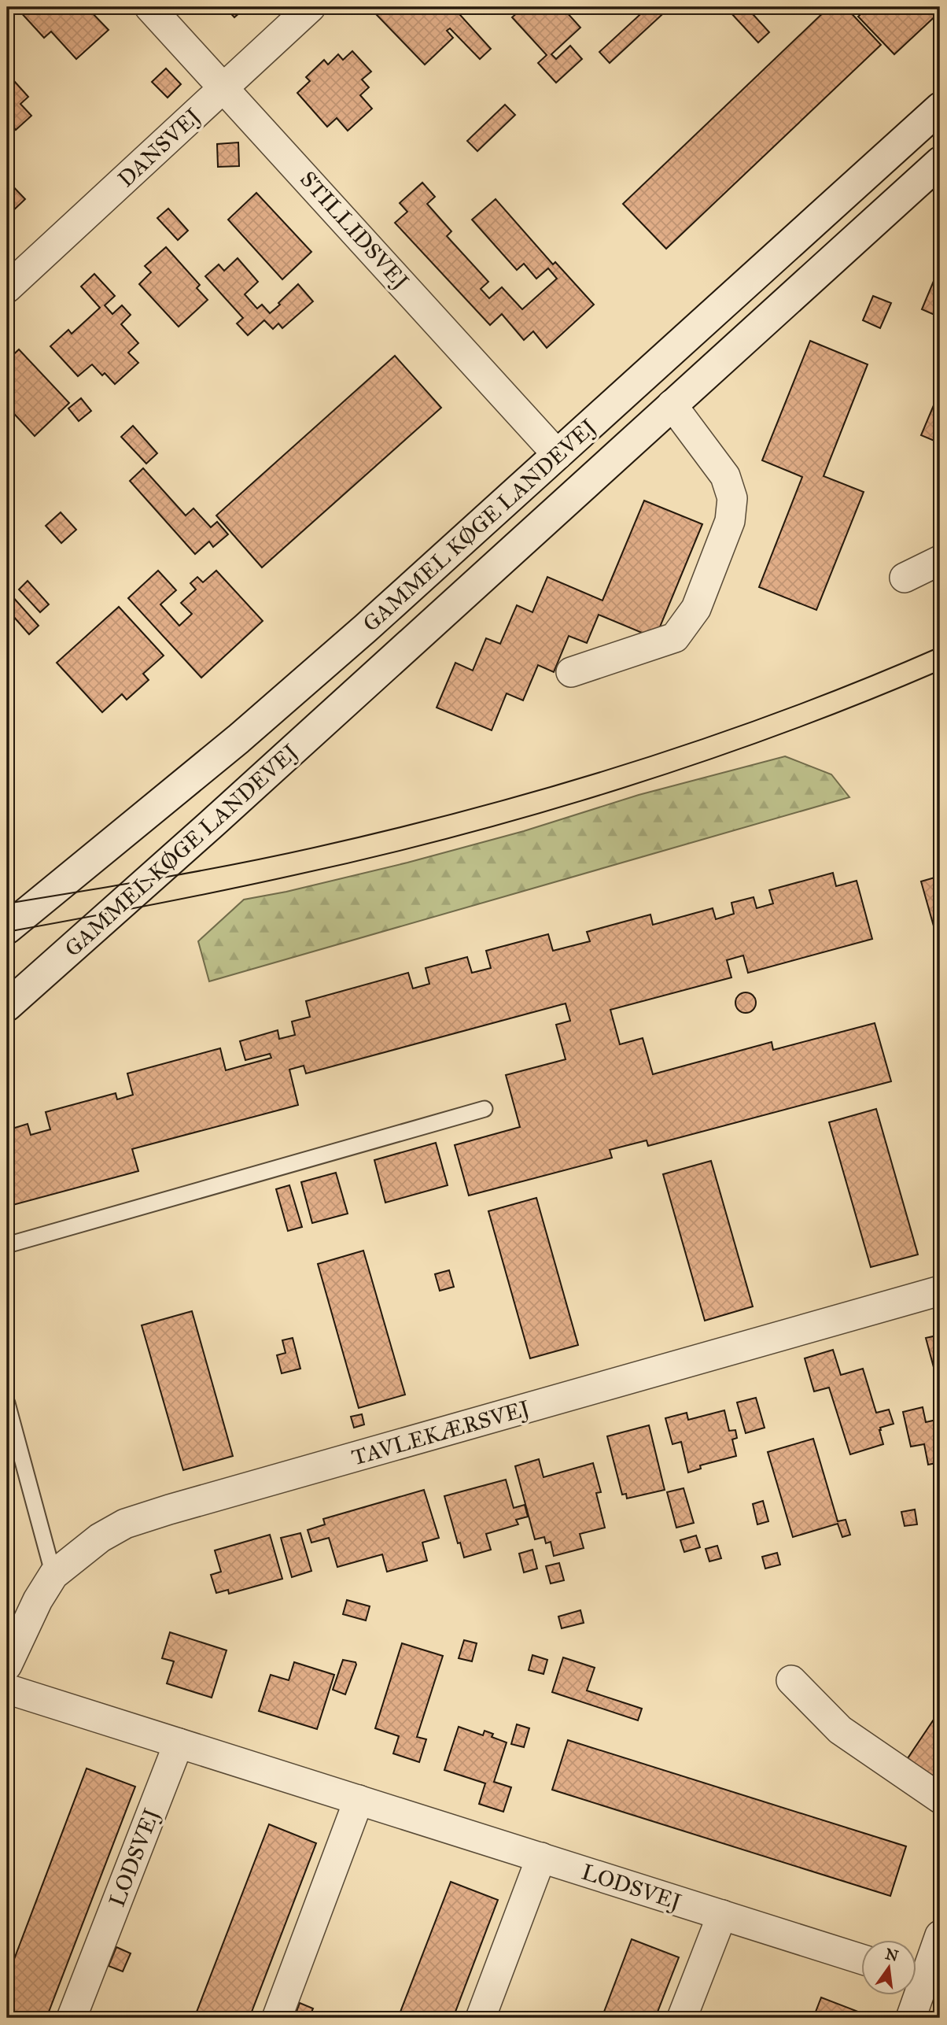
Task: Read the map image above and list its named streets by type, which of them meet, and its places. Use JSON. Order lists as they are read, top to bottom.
{
  "streets": {
    "main road": ["GAMMEL KØGE LANDEVEJ"],
    "street": [
      "DANSVEJ",
      "STILLIDSVEJ",
      "TAVLEKÆRSVEJ",
      "LODSVEJ"
    ]
  },
  "crossings": [
    ["DANSVEJ", "STILLIDSVEJ"],
    ["STILLIDSVEJ", "GAMMEL KØGE LANDEVEJ"]
  ],
  "north": "top"
}
